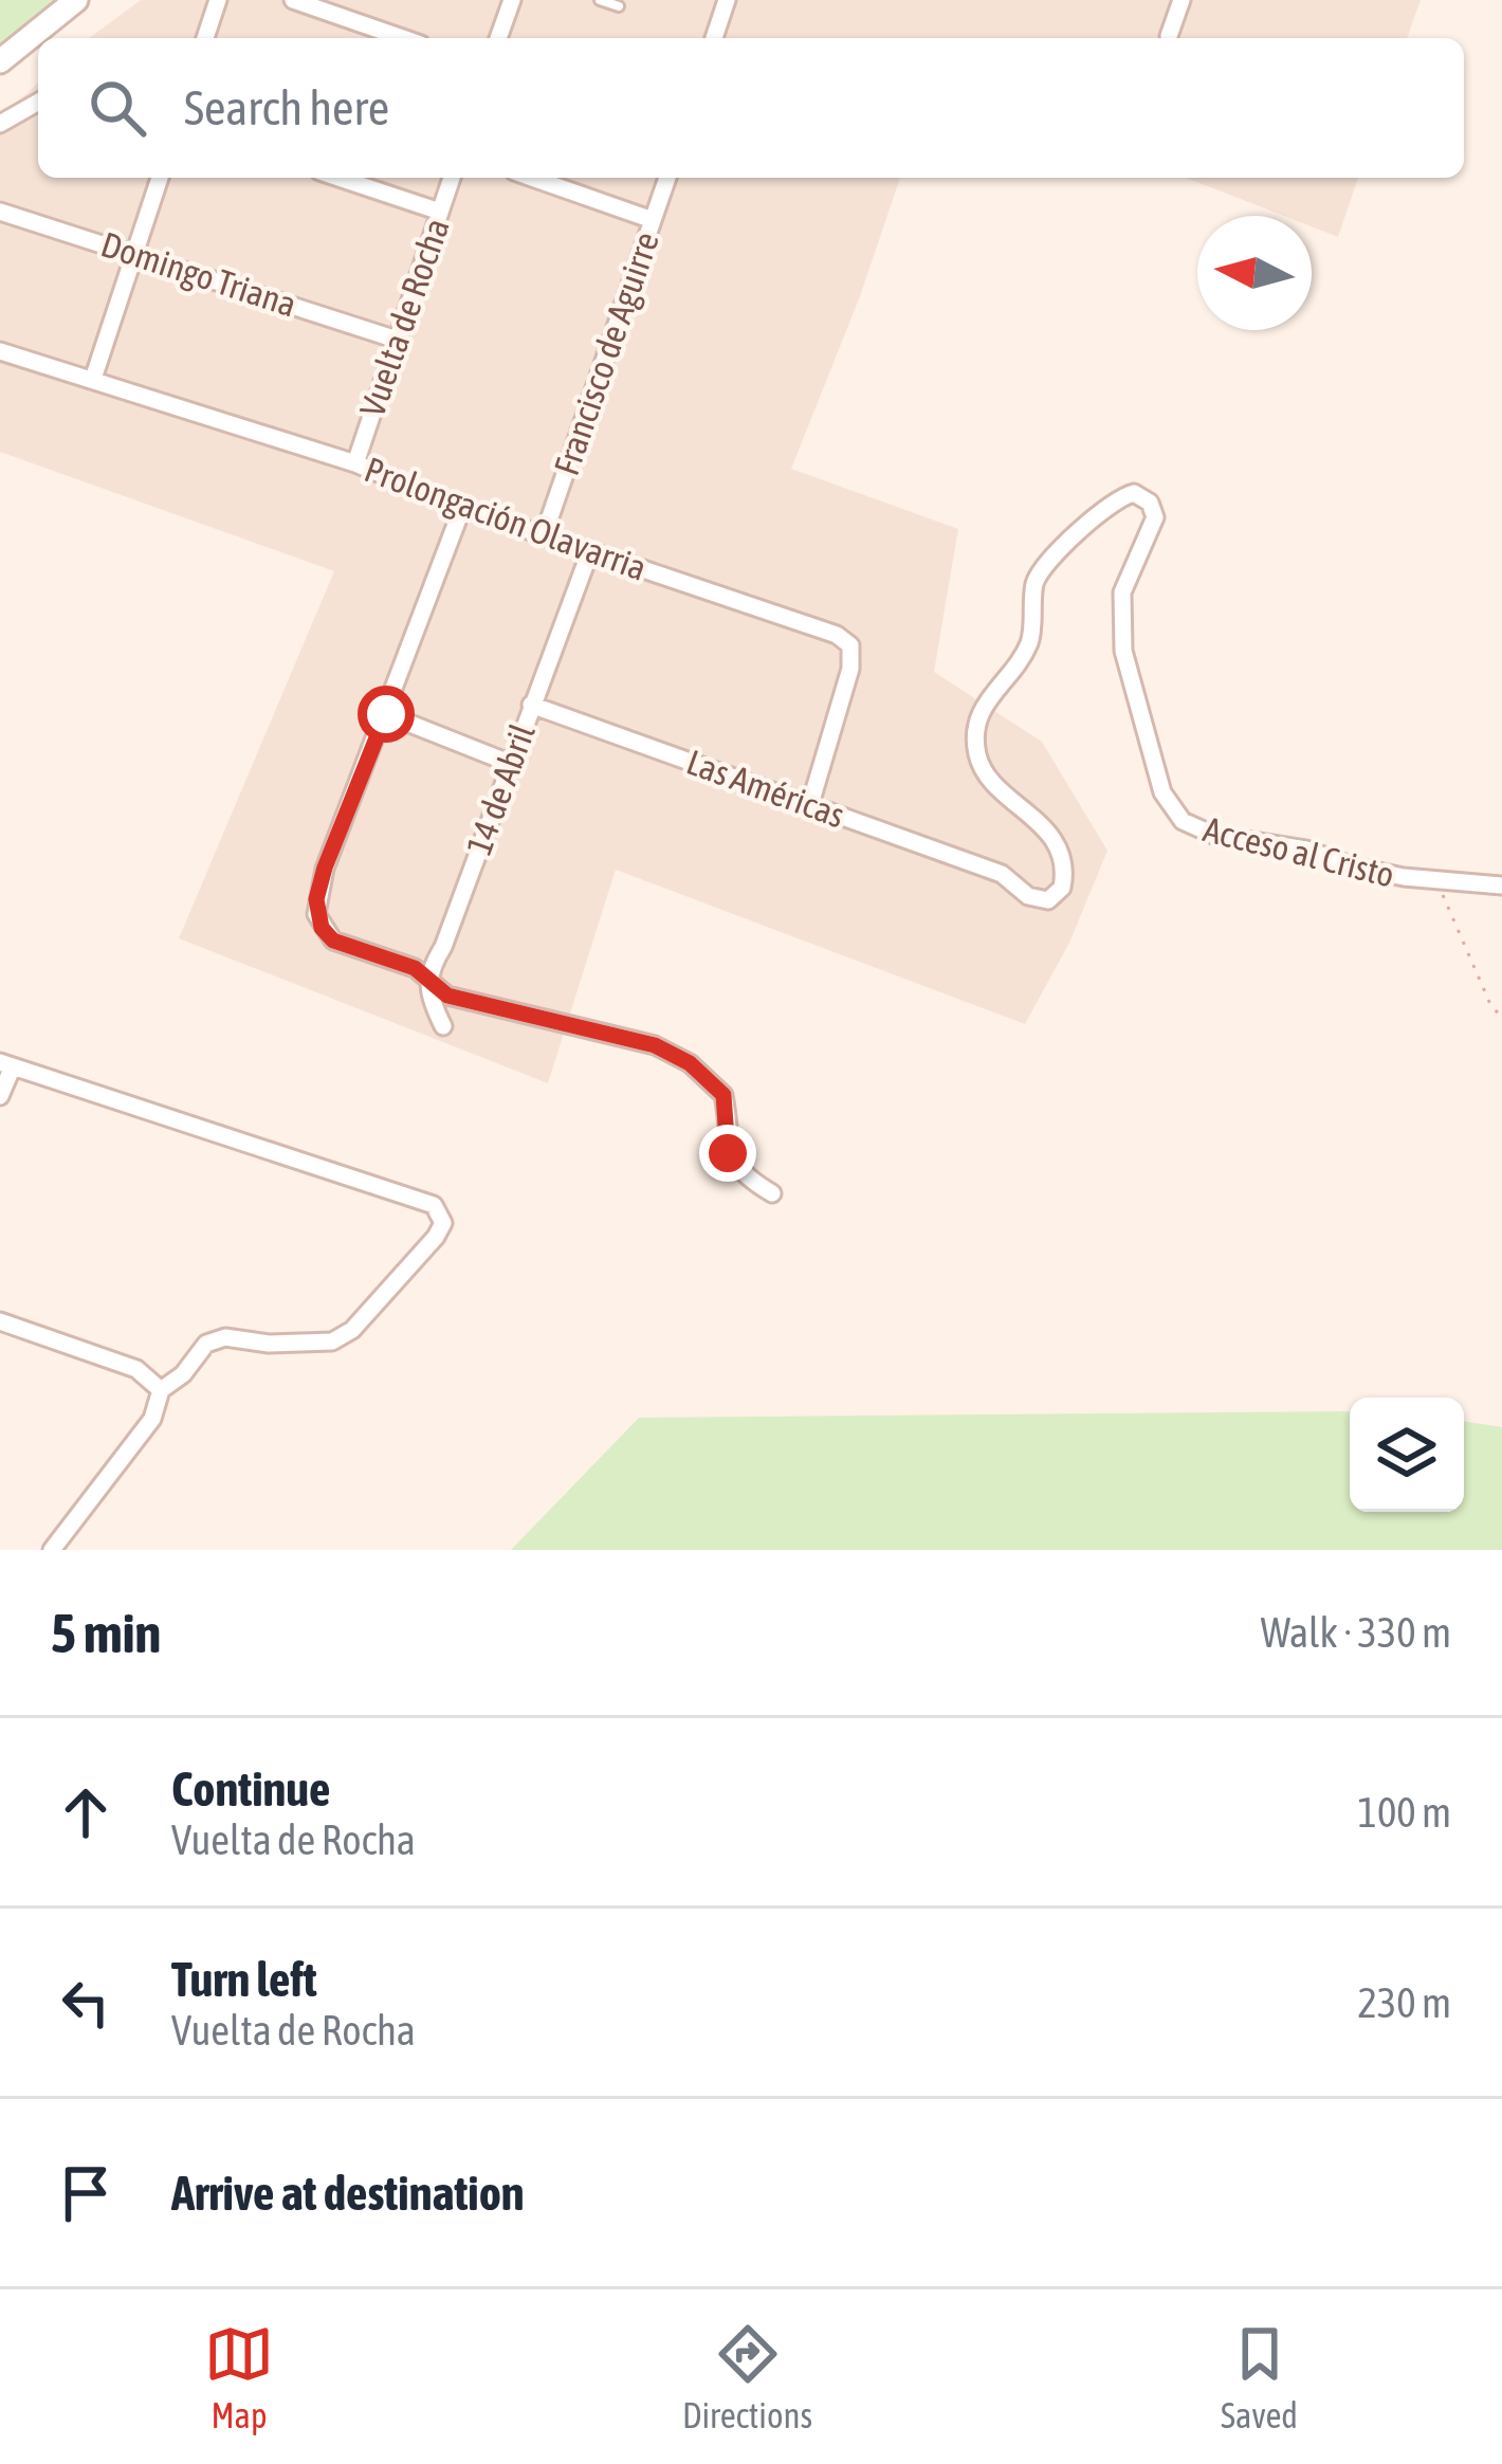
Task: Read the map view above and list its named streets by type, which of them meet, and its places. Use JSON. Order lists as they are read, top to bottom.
{
  "streets": {
    "street": [
      "Domingo Triana",
      "Vuelta de Rocha",
      "Francisco de Aguirre",
      "Prolongación Olavarria",
      "Las Américas",
      "14 de Abril",
      "Acceso al Cristo"
    ]
  },
  "crossings": [
    ["Domingo Triana", "Vuelta de Rocha"],
    ["Vuelta de Rocha", "Prolongación Olavarria"],
    ["Francisco de Aguirre", "Prolongación Olavarria"],
    ["Prolongación Olavarria", "Las Américas"],
    ["Prolongación Olavarria", "14 de Abril"],
    ["Las Américas", "14 de Abril"],
    ["Las Américas", "Acceso al Cristo"]
  ],
  "north": "left",
  "page": {
    "search": "Search here",
    "heading": ["5 min", "Walk · 330 m"],
    "list": [
      ["Continue", "Vuelta de Rocha", "100 m"],
      ["Turn left", "Vuelta de Rocha", "230 m"],
      "Arrive at destination"
    ],
    "nav": ["Map", "Directions", "Saved"]
  }
}
